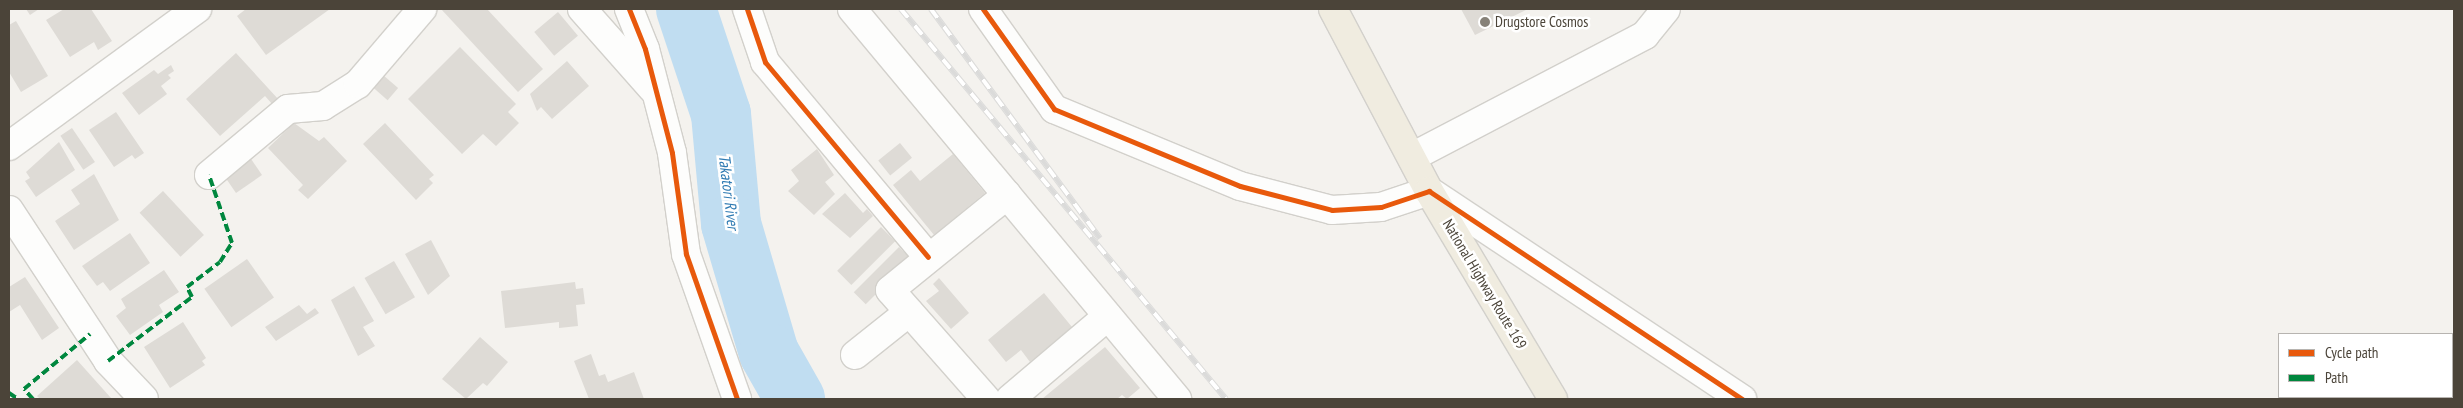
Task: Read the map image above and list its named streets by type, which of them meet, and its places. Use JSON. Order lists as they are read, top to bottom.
{
  "streets": {
    "highway": ["National Highway Route 169"]
  },
  "water": ["Takatori River"],
  "places": ["Drugstore Cosmos"],
  "legend": ["Cycle path", "Path"]
}
